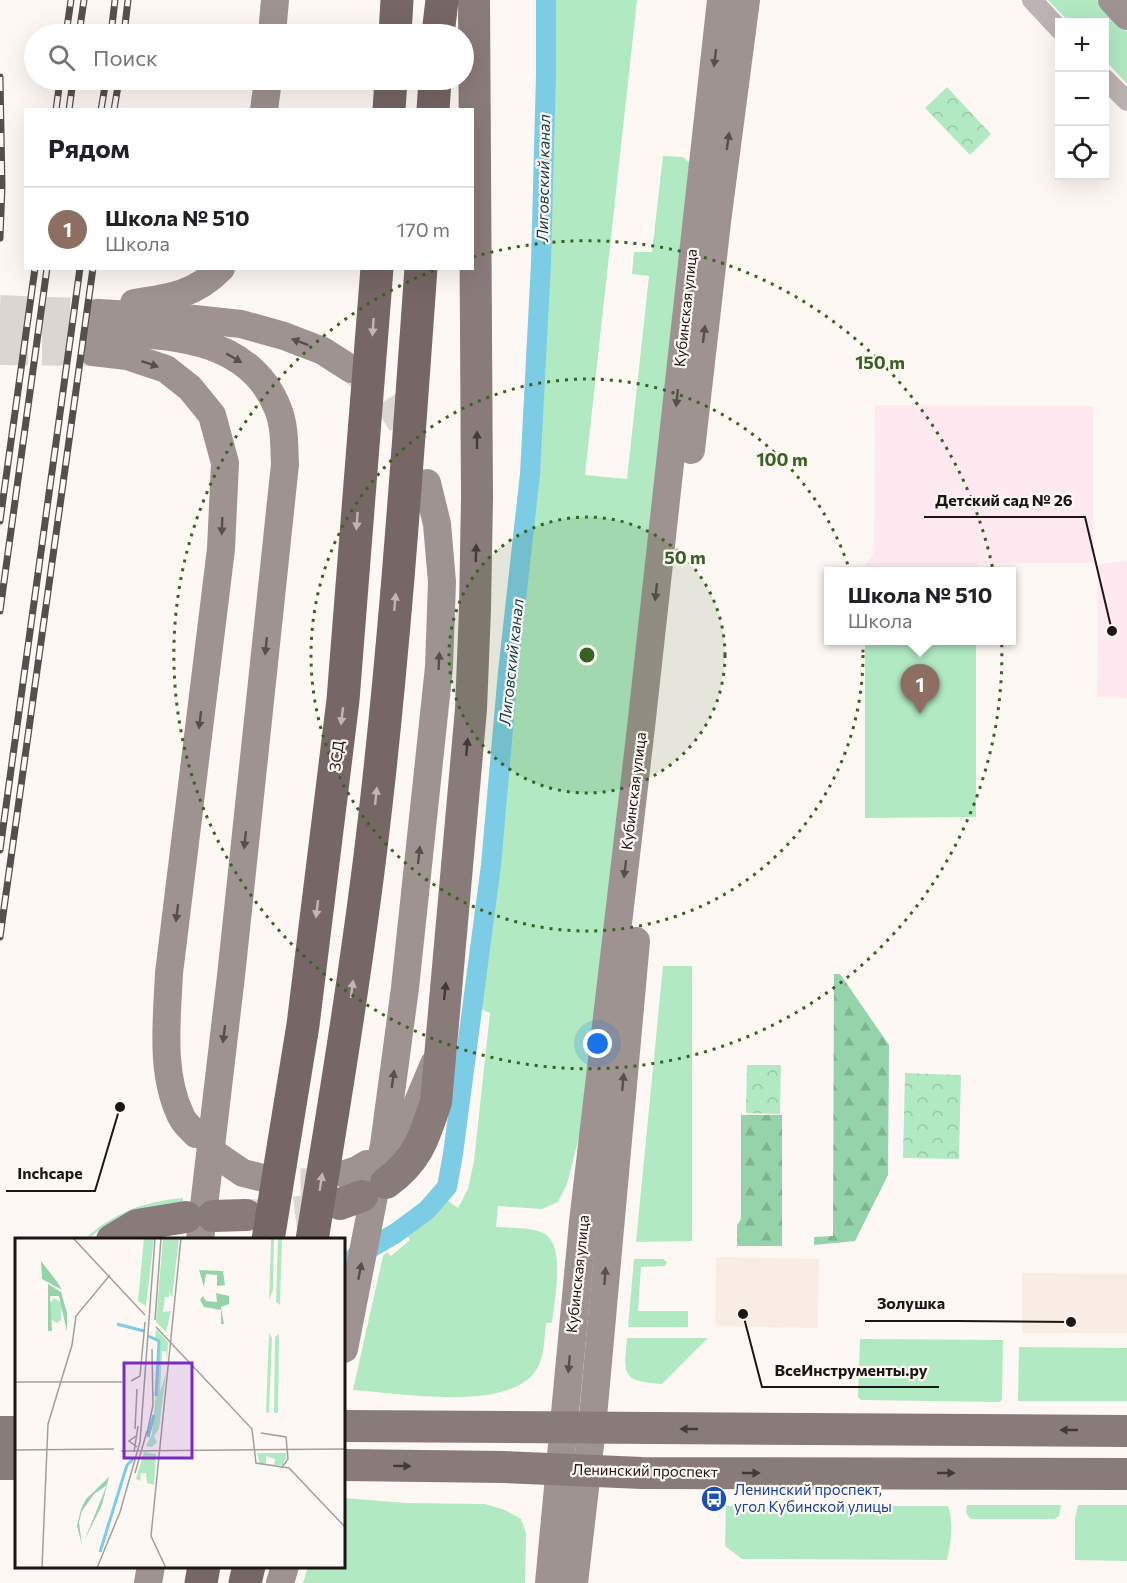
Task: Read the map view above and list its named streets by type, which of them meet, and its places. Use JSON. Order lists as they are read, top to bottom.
{
  "streets": {
    "highway": ["ЗСД"],
    "main road": ["Кубинская улица", "Ленинский проспект"]
  },
  "crossings": [
    ["Кубинская улица", "Ленинский проспект"]
  ],
  "water": ["Лиговский канал"],
  "places": {
    "other": [
      "Детский сад № 26",
      "Inchcape",
      "ВсеИнструменты.ру",
      "Золушка"
    ],
    "bus stop": ["Ленинский проспект, угол Кубинской улицы"]
  },
  "page": {
    "map_buttons": ["+", "−"],
    "search": "Поиск",
    "heading": "Рядом",
    "list": [
      {
        "mark": "1",
        "name": "Школа № 510",
        "note": "Школа",
        "value": "170 m"
      }
    ],
    "popup": ["Школа № 510", "Школа"],
    "pins": "1"
  },
  "rings": ["150 m", "100 m", "50 m"]
}
